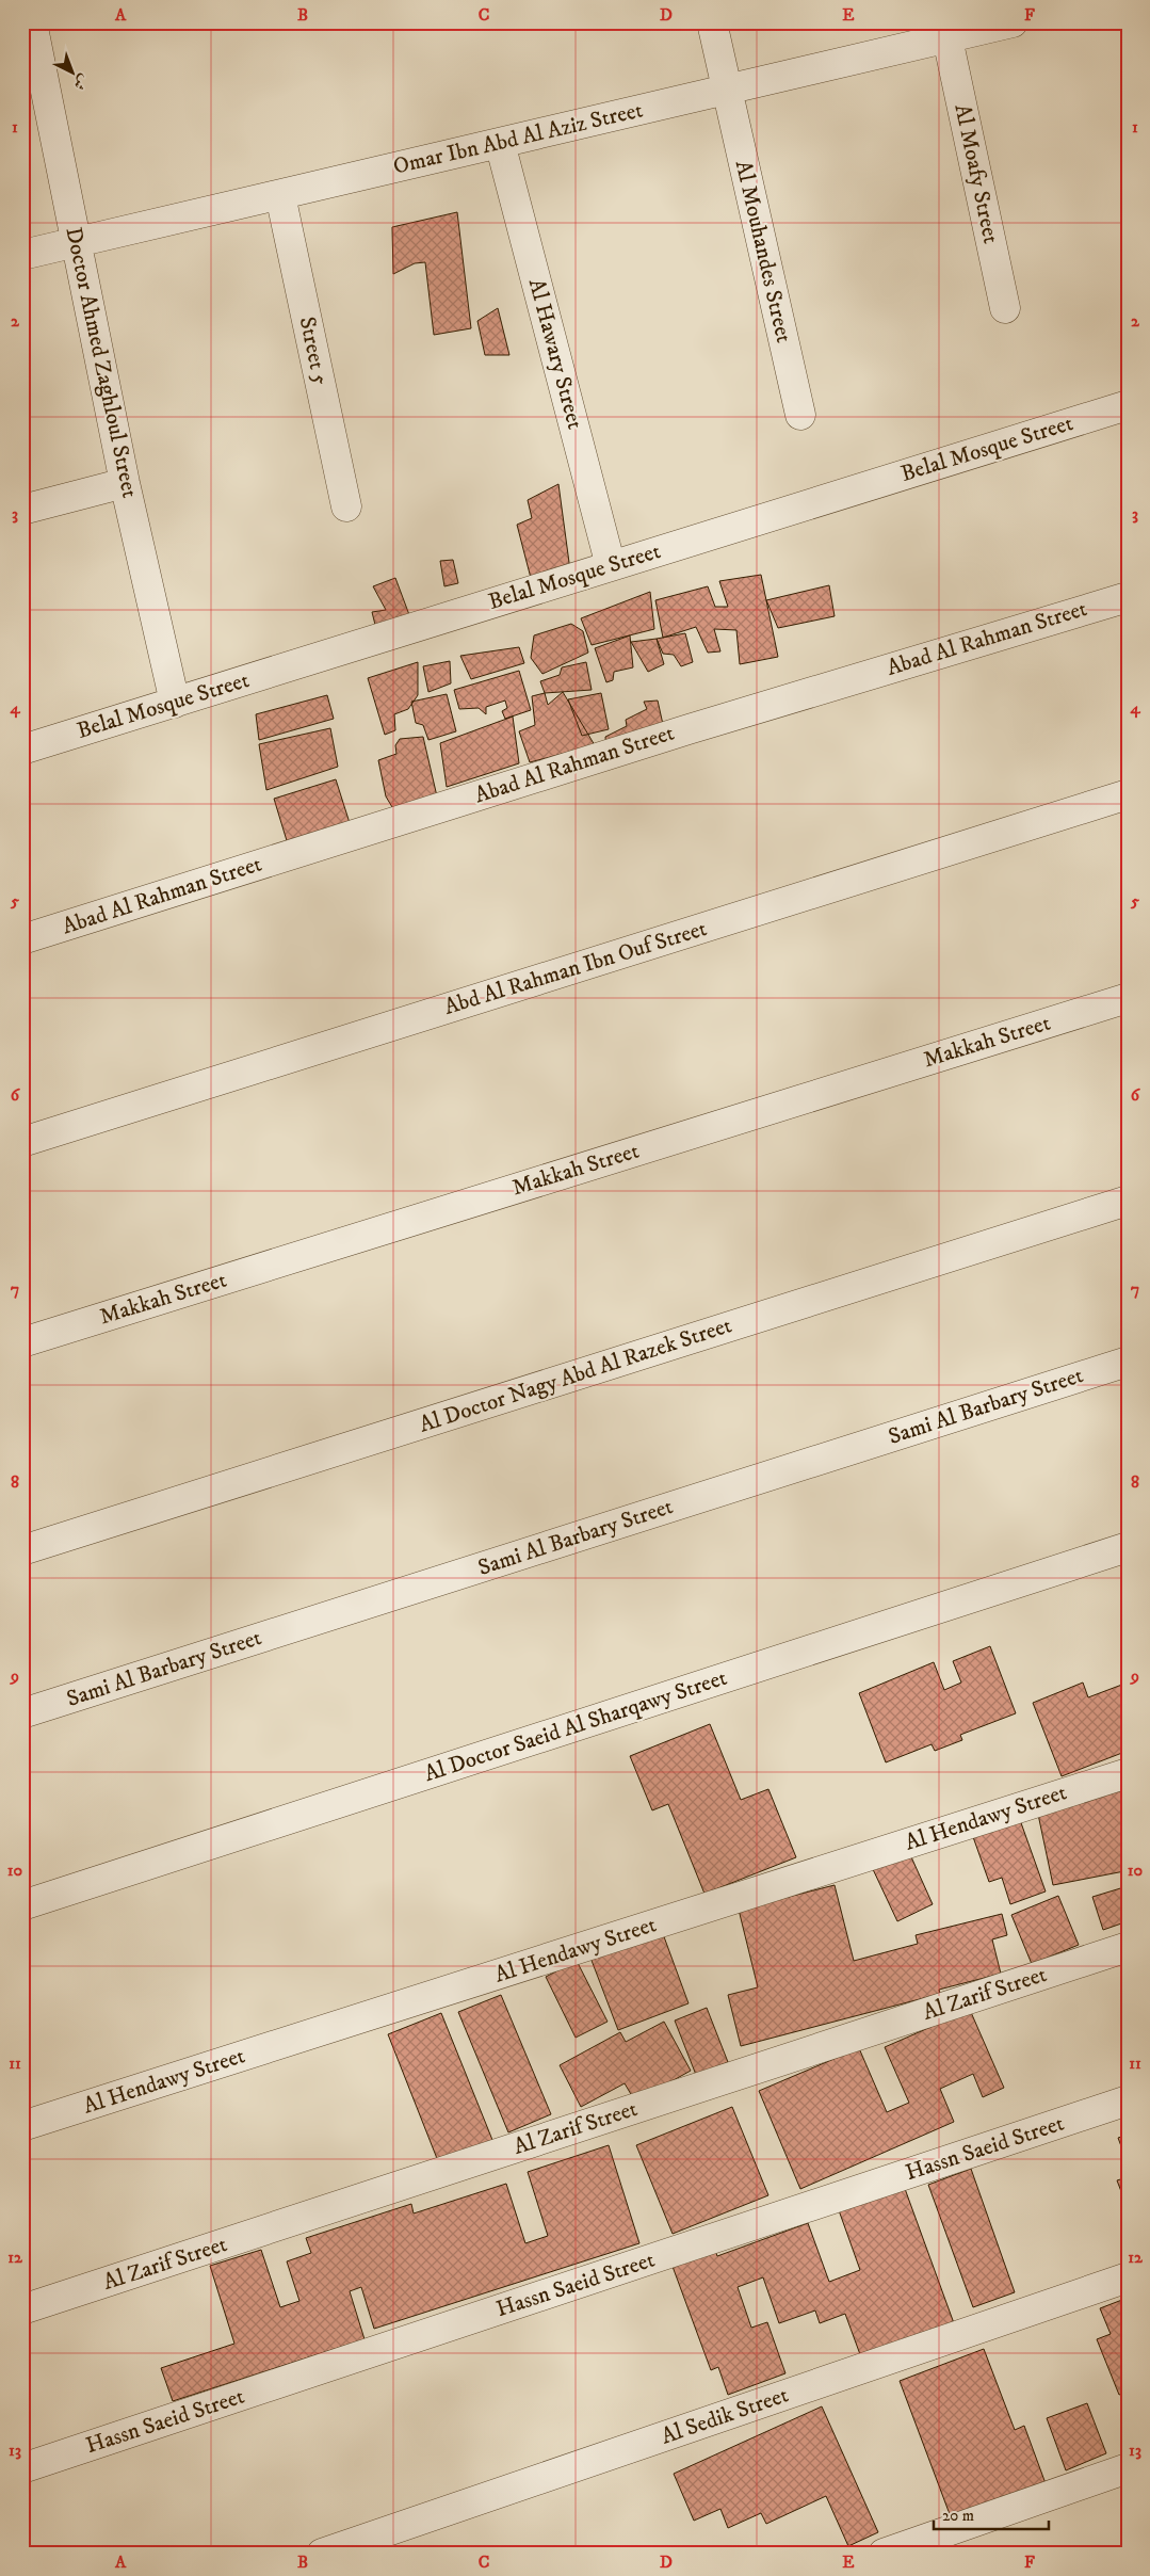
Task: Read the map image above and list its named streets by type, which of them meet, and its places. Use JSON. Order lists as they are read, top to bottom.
{
  "streets": {
    "street": [
      "Omar Ibn Abd Al Aziz Street",
      "Al Moafy Street",
      "Al Mouhandes Street",
      "Street 5",
      "Al Hawary Street",
      "Doctor Ahmed Zaghloul Street",
      "Belal Mosque Street",
      "Abad Al Rahman Street",
      "Abd Al Rahman Ibn Ouf Street",
      "Makkah Street",
      "Al Doctor Nagy Abd Al Razek Street",
      "Sami Al Barbary Street",
      "Al Doctor Saeid Al Sharqawy Street",
      "Al Hendawy Street",
      "Al Zarif Street",
      "Hassn Saeid Street",
      "Al Sedik Street"
    ]
  },
  "crossings": [
    ["Omar Ibn Abd Al Aziz Street", "Al Moafy Street"],
    ["Omar Ibn Abd Al Aziz Street", "Al Mouhandes Street"],
    ["Omar Ibn Abd Al Aziz Street", "Street 5"],
    ["Omar Ibn Abd Al Aziz Street", "Al Hawary Street"],
    ["Omar Ibn Abd Al Aziz Street", "Doctor Ahmed Zaghloul Street"],
    ["Al Hawary Street", "Belal Mosque Street"],
    ["Doctor Ahmed Zaghloul Street", "Belal Mosque Street"]
  ],
  "scale_bar": "20 m",
  "north": "bottom right",
  "grid": {
    "columns": [
      "A",
      "B",
      "C",
      "D",
      "E",
      "F"
    ],
    "rows": [
      "1",
      "2",
      "3",
      "4",
      "5",
      "6",
      "7",
      "8",
      "9",
      "10",
      "11",
      "12",
      "13"
    ]
  }
}
